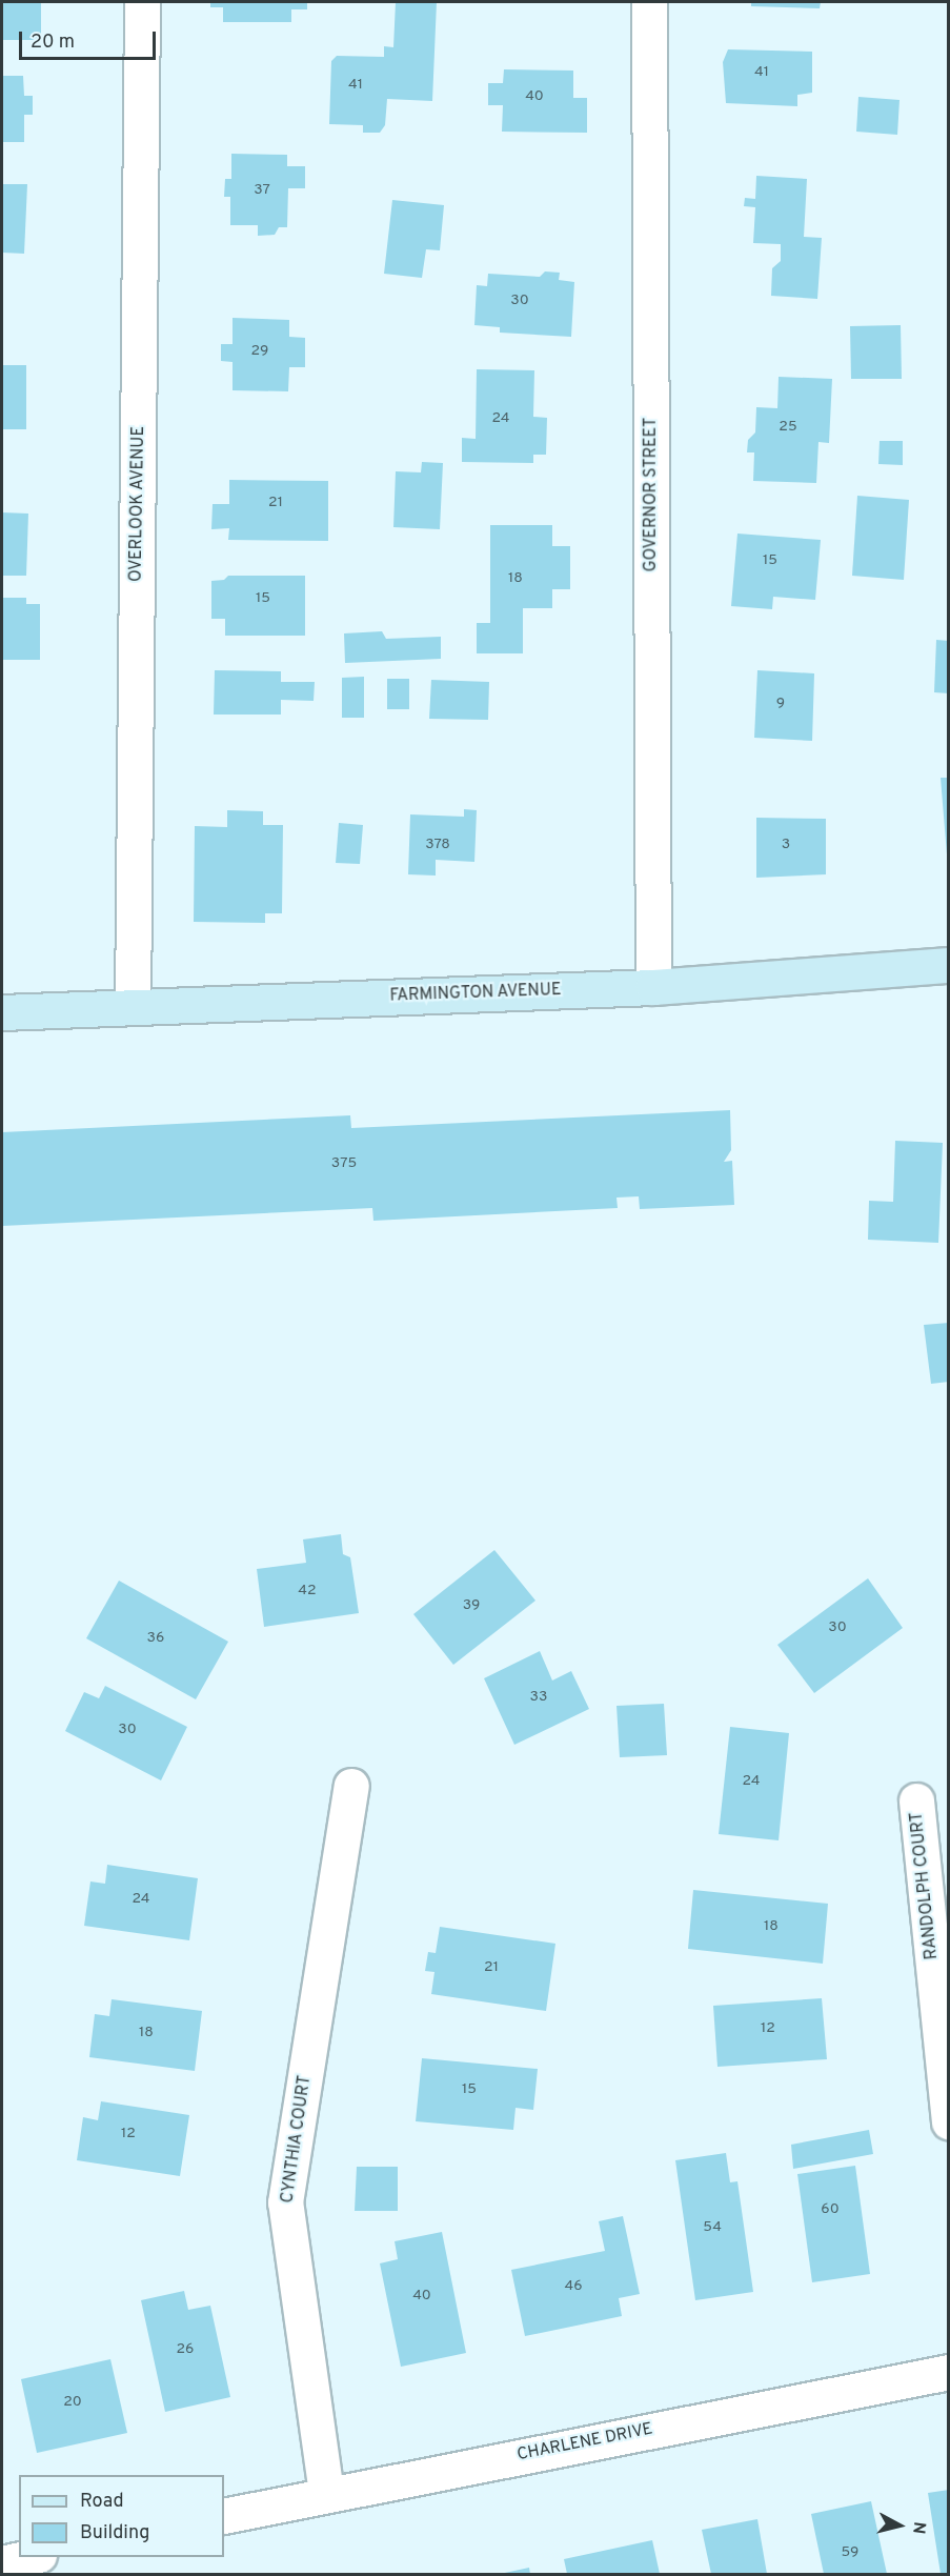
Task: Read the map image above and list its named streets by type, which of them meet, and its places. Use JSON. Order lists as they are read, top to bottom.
{
  "streets": {
    "main road": ["FARMINGTON AVENUE"],
    "street": [
      "GOVERNOR STREET",
      "OVERLOOK AVENUE",
      "RANDOLPH COURT",
      "CYNTHIA COURT",
      "CHARLENE DRIVE"
    ]
  },
  "crossings": [
    ["GOVERNOR STREET", "FARMINGTON AVENUE"],
    ["OVERLOOK AVENUE", "FARMINGTON AVENUE"],
    ["CYNTHIA COURT", "CHARLENE DRIVE"]
  ],
  "house_numbers": [
    "41",
    "41",
    "40",
    "37",
    "30",
    "29",
    "24",
    "25",
    "21",
    "15",
    "18",
    "15",
    "9",
    "378",
    "3",
    "375",
    "42",
    "39",
    "30",
    "36",
    "33",
    "30",
    "24",
    "24",
    "18",
    "21",
    "12",
    "18",
    "15",
    "12",
    "60",
    "54",
    "46",
    "40",
    "26",
    "20",
    "59"
  ],
  "legend": ["Road", "Building"],
  "scale_bar": "20 m",
  "north": "right"
}
